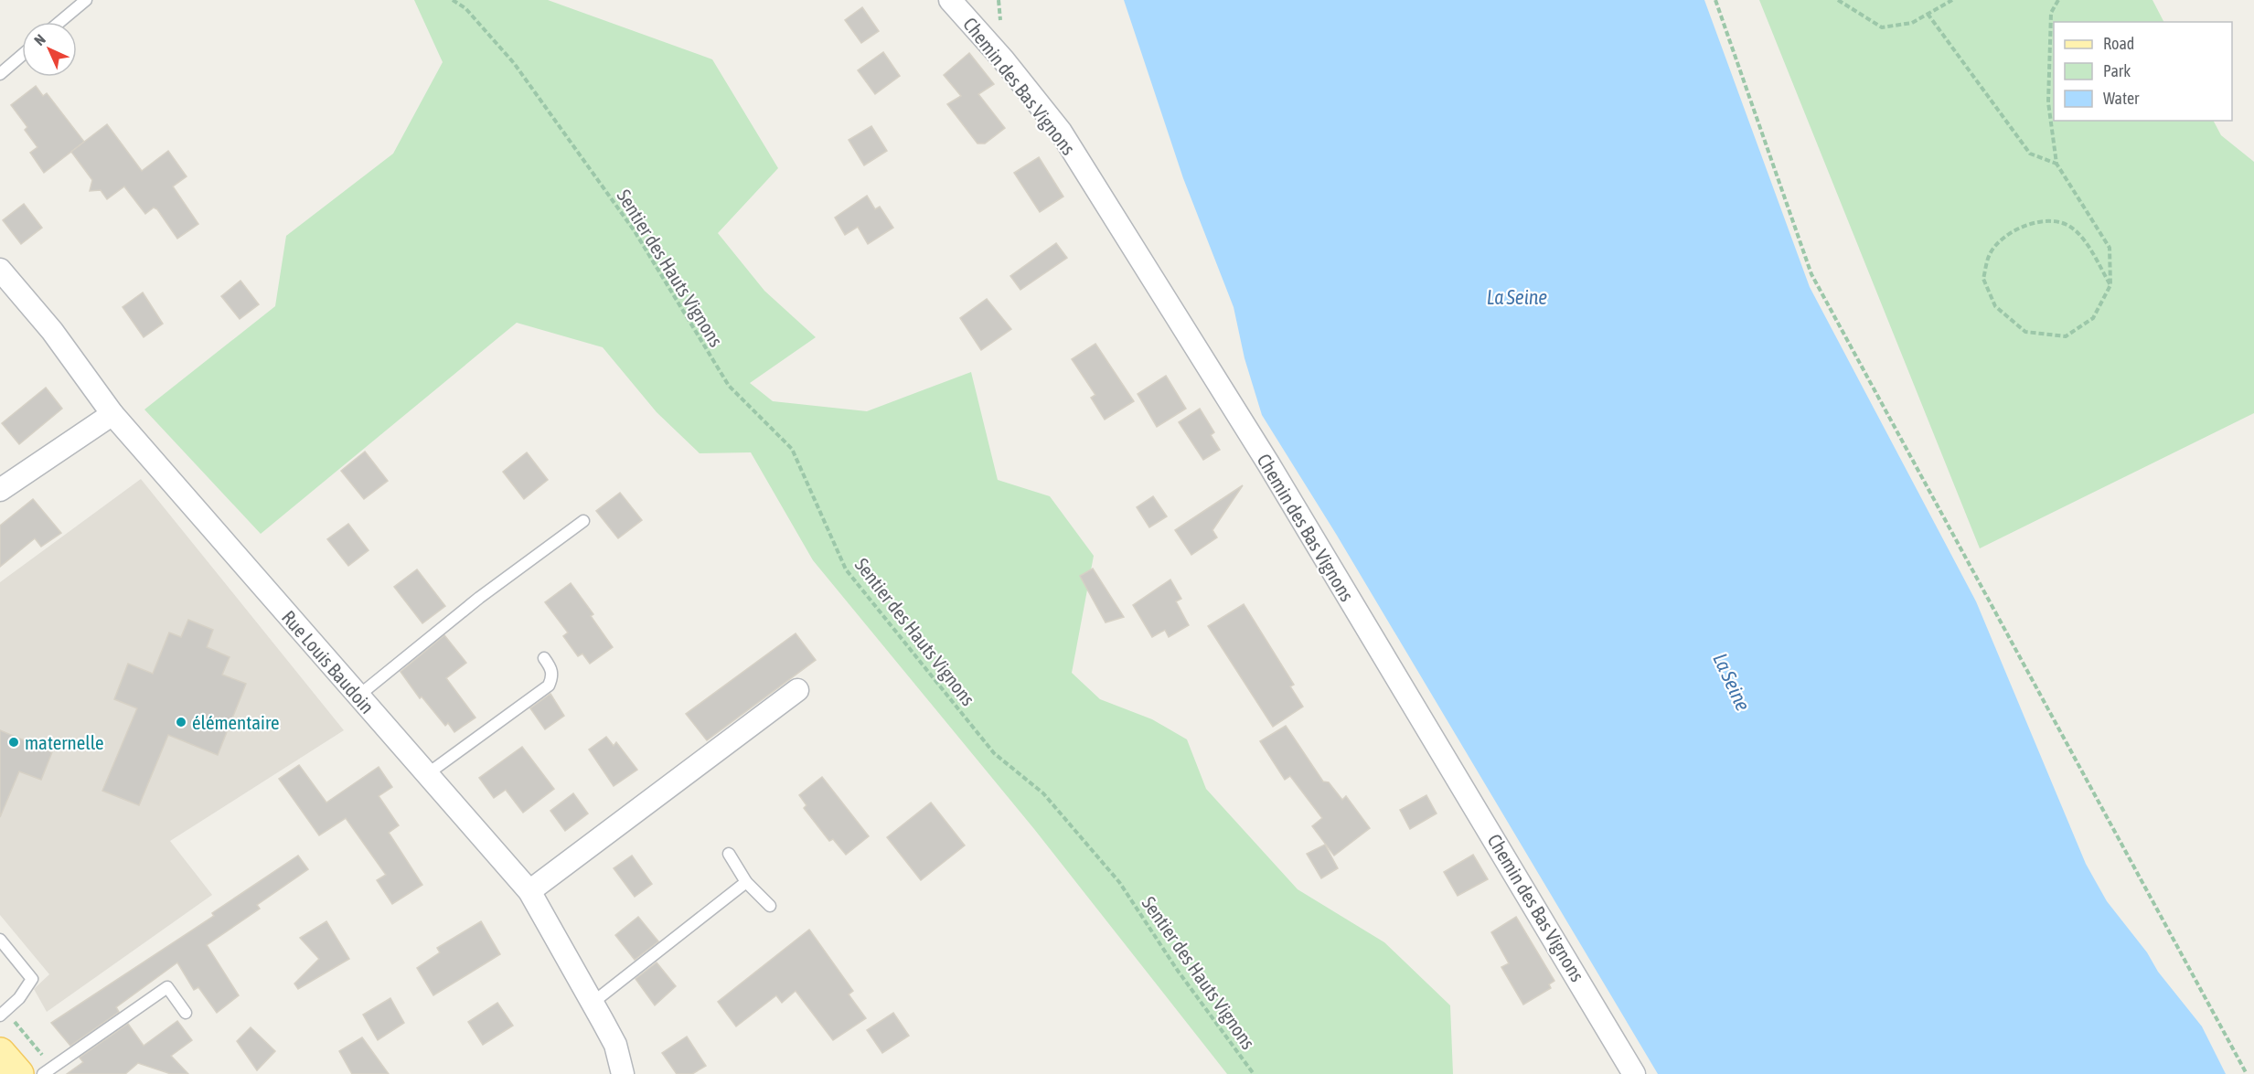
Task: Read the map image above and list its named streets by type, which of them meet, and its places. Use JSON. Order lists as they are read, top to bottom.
{
  "streets": {
    "street": ["Chemin des Bas Vignons", "Rue Louis Baudoin"],
    "path": ["Sentier des Hauts Vignons"]
  },
  "water": ["La Seine"],
  "places": ["élémentaire", "maternelle"],
  "legend": ["Road", "Park", "Water"],
  "north": "top left"
}
